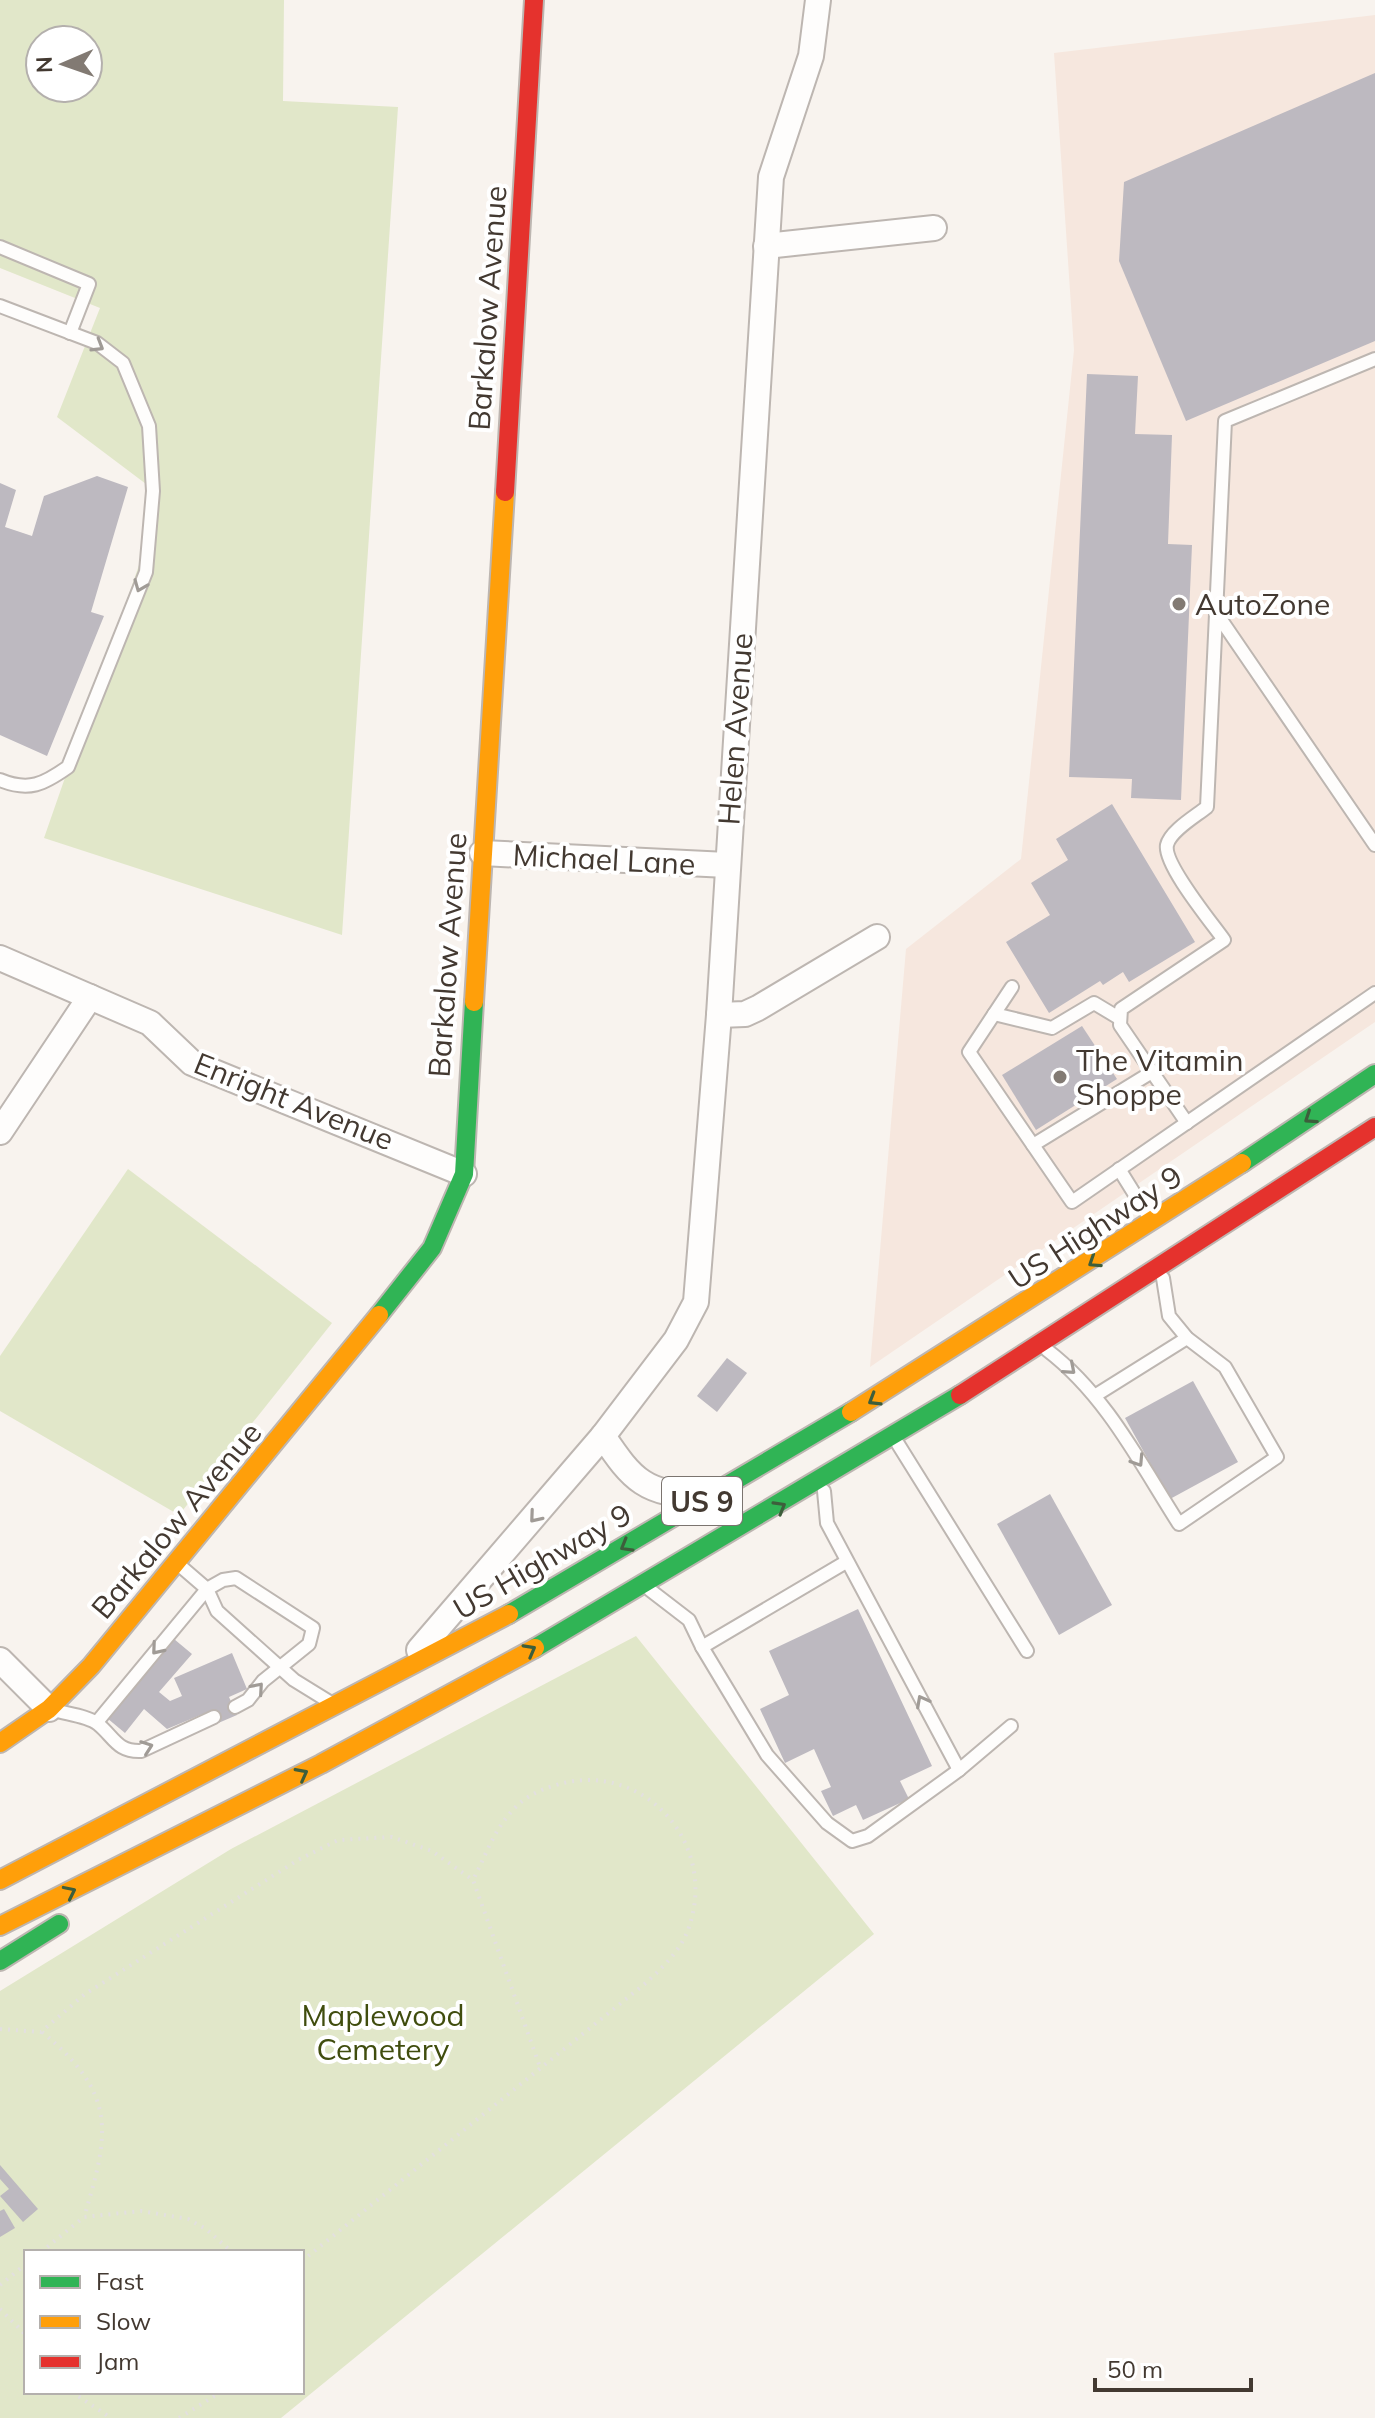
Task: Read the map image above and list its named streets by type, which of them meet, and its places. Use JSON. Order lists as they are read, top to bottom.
{
  "streets": {
    "main road": ["Barkalow Avenue", "US Highway 9", "US 9"],
    "street": ["Helen Avenue", "Michael Lane", "Enright Avenue"]
  },
  "crossings": [
    ["Barkalow Avenue", "Michael Lane"],
    ["Barkalow Avenue", "Enright Avenue"],
    ["Helen Avenue", "Michael Lane"],
    ["Helen Avenue", "US Highway 9"]
  ],
  "parks": ["Maplewood Cemetery"],
  "places": ["AutoZone", "The Vitamin Shoppe"],
  "legend": ["Fast", "Slow", "Jam"],
  "scale_bar": "50 m",
  "north": "left"
}
